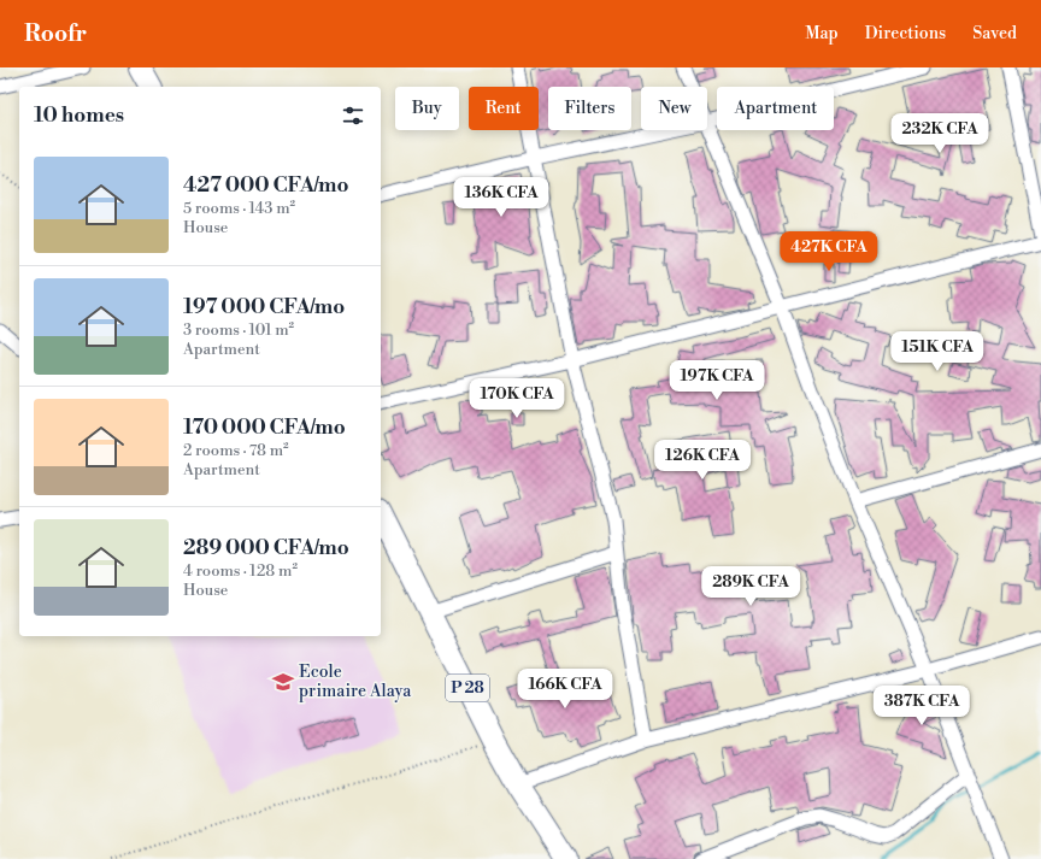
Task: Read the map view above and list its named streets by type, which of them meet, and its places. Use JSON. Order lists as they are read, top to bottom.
{
  "streets": {
    "main road": ["P 28"]
  },
  "places": {
    "school or university": ["Ecole primaire Alaya"]
  },
  "page": {
    "header": "Roofr",
    "nav": ["Map", "Directions", "Saved"],
    "chip": [
      "Buy",
      "Rent",
      "Filters",
      "New",
      "Apartment"
    ],
    "heading": "10 homes",
    "price": [
      "232K CFA",
      "136K CFA",
      "427K CFA",
      "151K CFA",
      "197K CFA",
      "170K CFA",
      "126K CFA",
      "289K CFA",
      "166K CFA",
      "387K CFA"
    ],
    "list": [
      {
        "name": "427 000 CFA/mo",
        "note": "5 rooms · 143 m² · House"
      },
      {
        "name": "197 000 CFA/mo",
        "note": "3 rooms · 101 m² · Apartment"
      },
      {
        "name": "170 000 CFA/mo",
        "note": "2 rooms · 78 m² · Apartment"
      },
      {
        "name": "289 000 CFA/mo",
        "note": "4 rooms · 128 m² · House"
      }
    ]
  }
}
